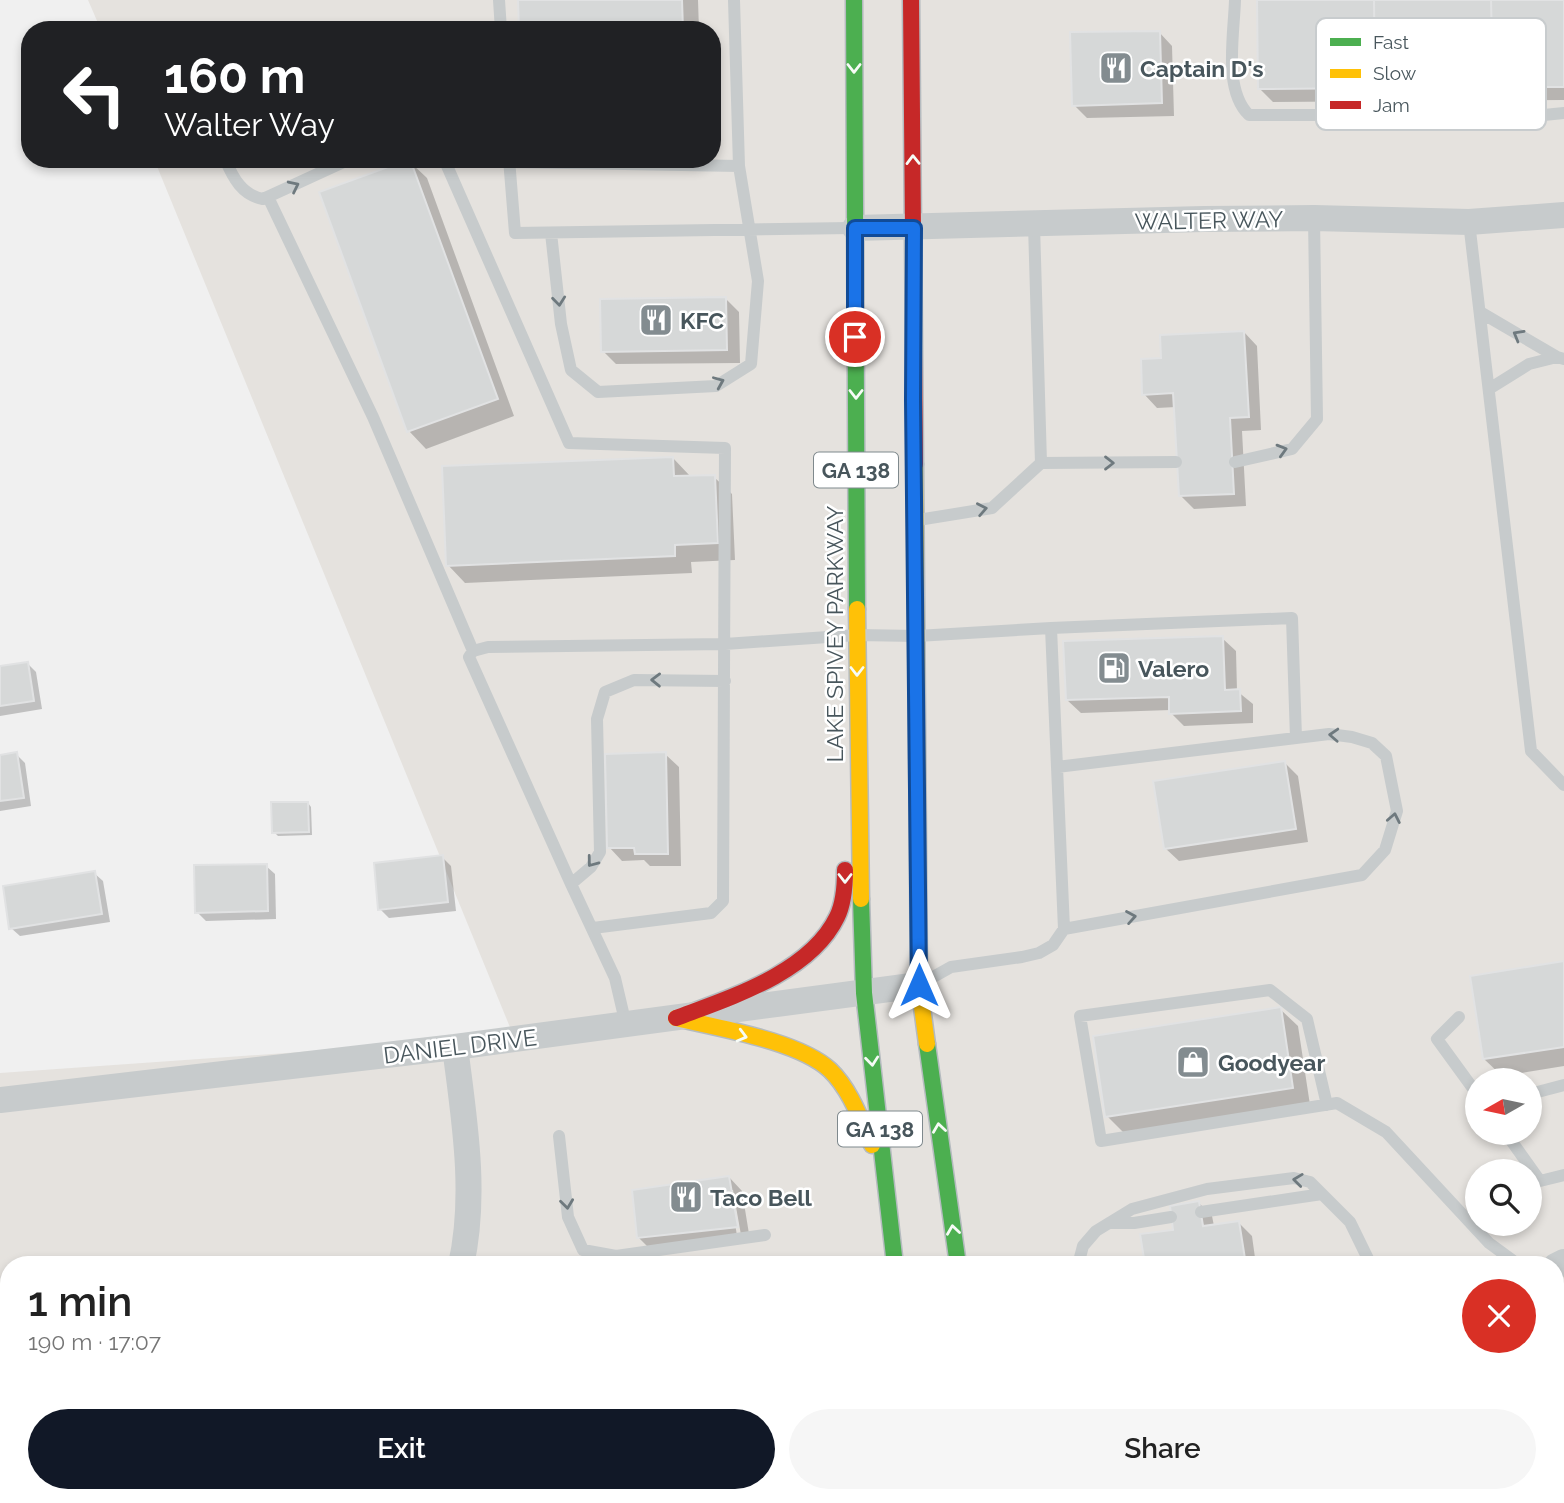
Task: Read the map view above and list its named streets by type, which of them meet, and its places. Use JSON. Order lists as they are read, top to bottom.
{
  "streets": {
    "highway": ["GA 138", "LAKE SPIVEY PARKWAY"],
    "street": ["WALTER WAY", "DANIEL DRIVE"]
  },
  "crossings": [
    ["WALTER WAY", "GA 138"],
    ["WALTER WAY", "LAKE SPIVEY PARKWAY"],
    ["GA 138", "DANIEL DRIVE"],
    ["LAKE SPIVEY PARKWAY", "DANIEL DRIVE"]
  ],
  "places": {
    "restaurant": ["Captain D's", "KFC", "Taco Bell"],
    "fuel station": ["Valero"],
    "shop": ["Goodyear"]
  },
  "legend": ["Fast", "Slow", "Jam"],
  "north": "left",
  "page": {
    "turn": ["160 m", "Walter Way"],
    "heading": ["1 min", "190 m · 17:07"],
    "buttons": ["Exit", "Share"]
  }
}
